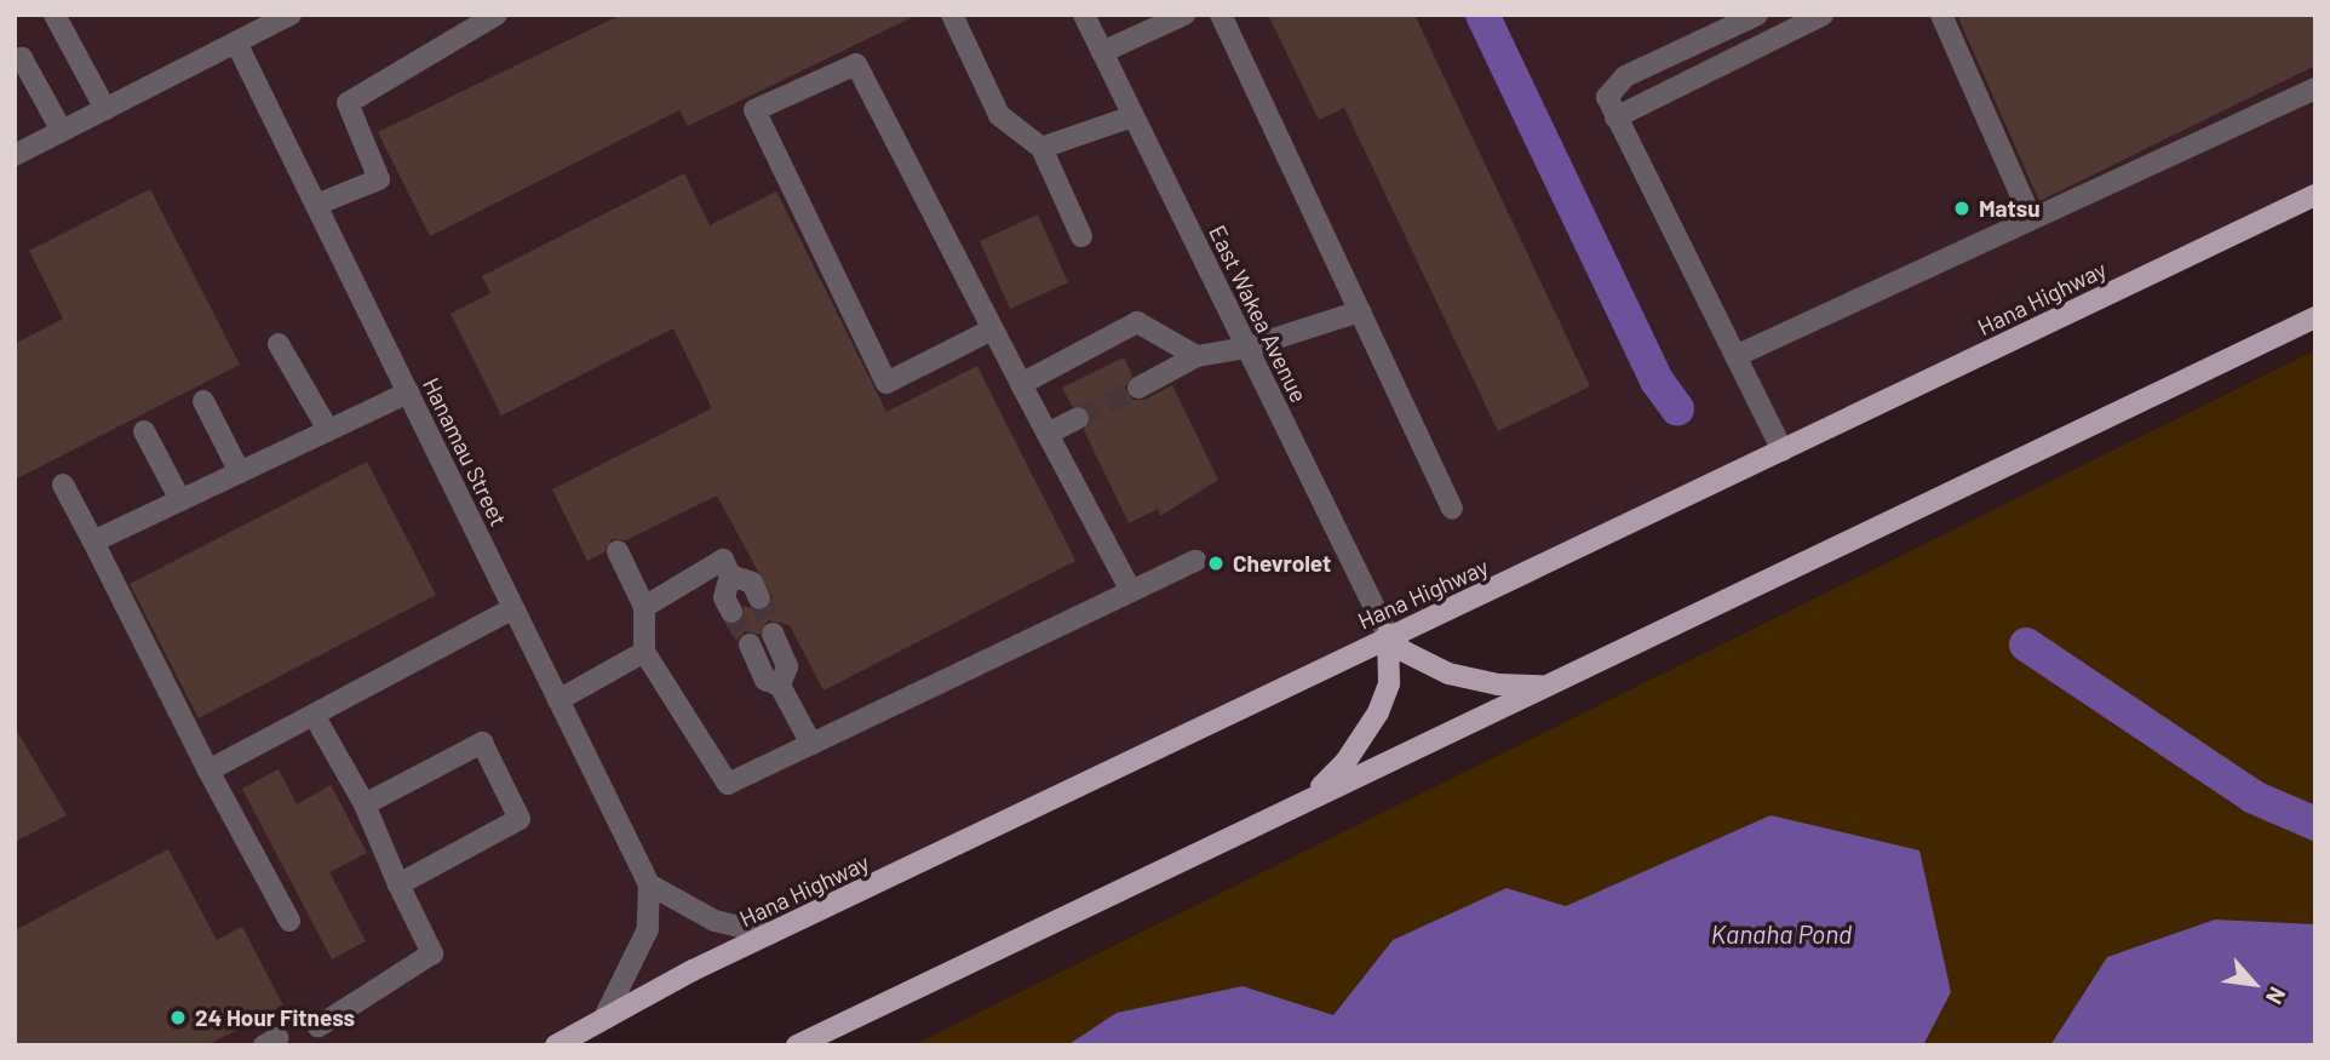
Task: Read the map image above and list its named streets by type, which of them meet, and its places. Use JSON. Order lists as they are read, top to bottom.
{
  "streets": {
    "main road": ["Hana Highway"],
    "street": ["East Wakea Avenue", "Hanamau Street"]
  },
  "crossings": [
    ["Hana Highway", "East Wakea Avenue"],
    ["Hana Highway", "Hanamau Street"]
  ],
  "water": ["Kanaha Pond"],
  "places": ["Matsu", "Chevrolet", "24 Hour Fitness"],
  "north": "bottom right"
}
